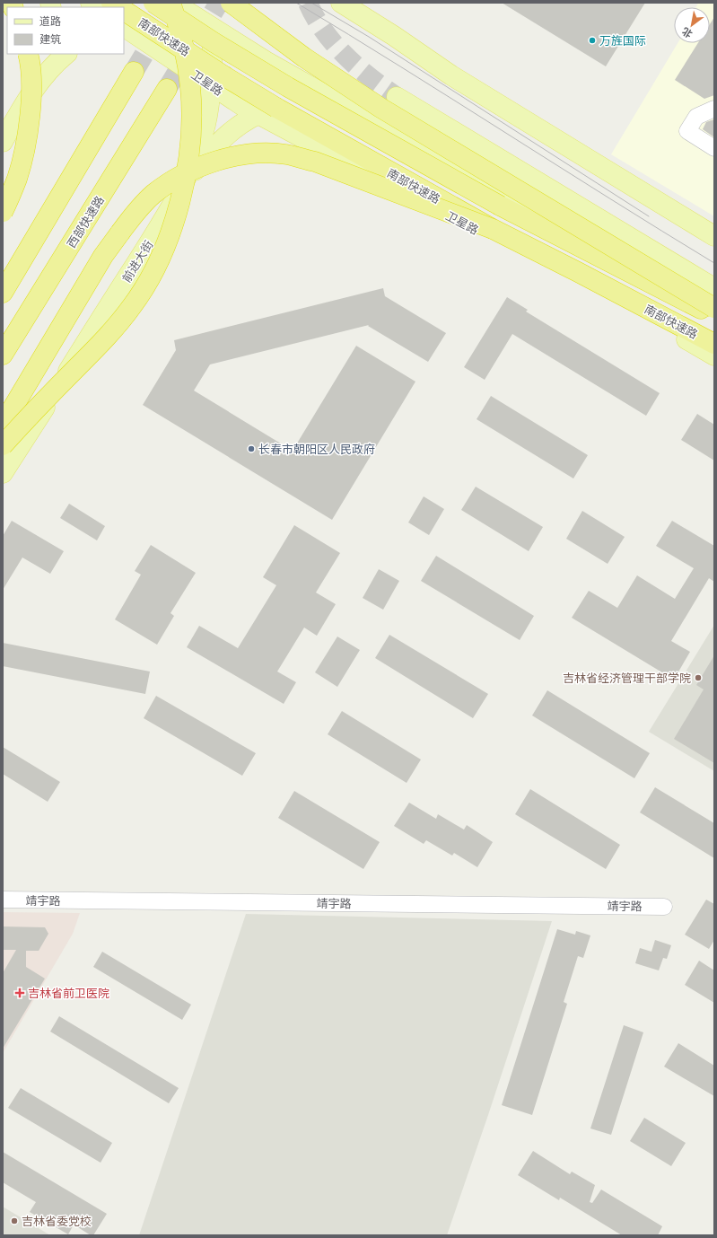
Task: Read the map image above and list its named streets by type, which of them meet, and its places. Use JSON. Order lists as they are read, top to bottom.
{
  "streets": {
    "highway": ["南部快速路", "西部快速路"],
    "main road": ["卫星路", "前进大街"],
    "street": ["靖宇路"]
  },
  "crossings": [
    ["卫星路", "前进大街"]
  ],
  "places": {
    "other": [
      "万旌国际",
      "长春市朝阳区人民政府",
      "吉林省经济管理干部学院",
      "吉林省委党校"
    ],
    "health": ["吉林省前卫医院"]
  },
  "legend": ["道路", "建筑"],
  "north": "bottom left"
}
